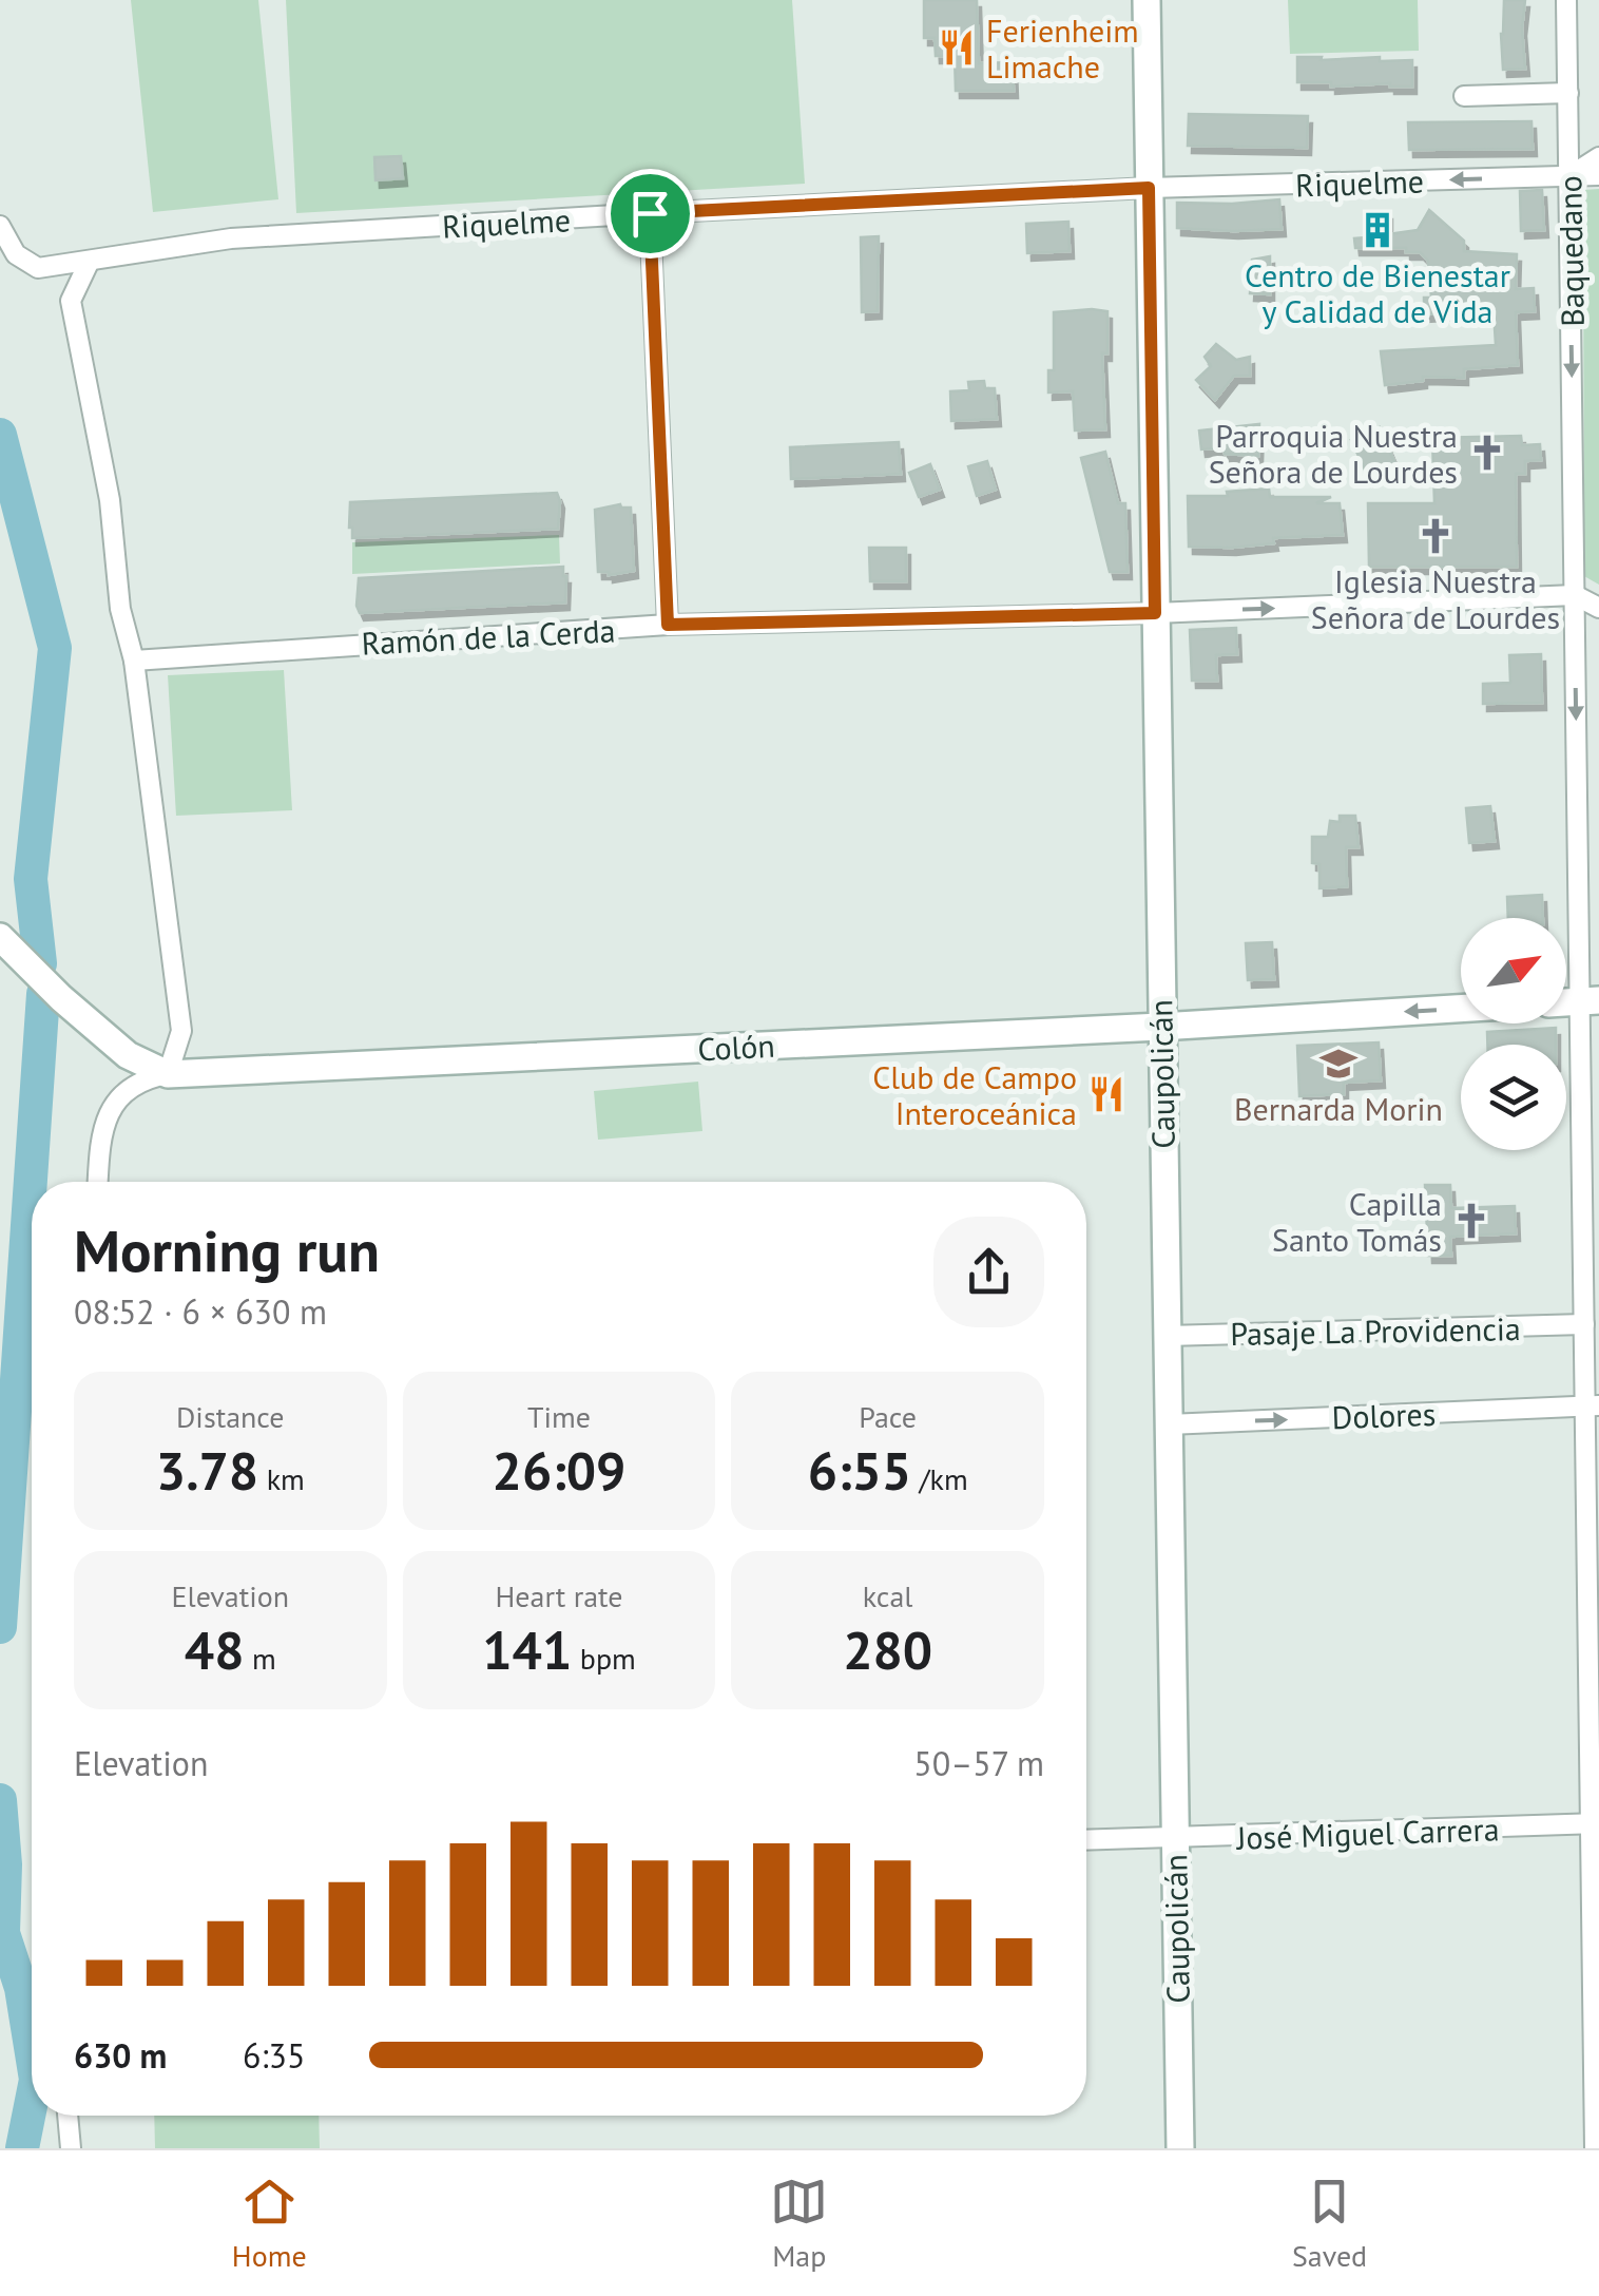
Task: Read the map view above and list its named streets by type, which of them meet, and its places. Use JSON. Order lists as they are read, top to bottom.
{
  "streets": {
    "street": [
      "Riquelme",
      "Baquedano",
      "Ramón de la Cerda",
      "Colón",
      "Caupolicán",
      "Pasaje La Providencia",
      "Dolores",
      "José Miguel Carrera"
    ]
  },
  "crossings": [
    ["Riquelme", "Baquedano"],
    ["Riquelme", "Caupolicán"],
    ["Baquedano", "Ramón de la Cerda"],
    ["Baquedano", "Pasaje La Providencia"],
    ["Baquedano", "Dolores"],
    ["Baquedano", "José Miguel Carrera"],
    ["Ramón de la Cerda", "Caupolicán"],
    ["Colón", "Caupolicán"],
    ["Caupolicán", "Pasaje La Providencia"],
    ["Caupolicán", "Dolores"],
    ["Caupolicán", "José Miguel Carrera"]
  ],
  "one_way": ["Baquedano", "Dolores"],
  "places": {
    "restaurant": ["Ferienheim Limache", "Club de Campo Interoceánica"],
    "building": ["Centro de Bienestar y Calidad de Vida"],
    "church": ["Parroquia Nuestra Señora de Lourdes", "Iglesia Nuestra Señora de Lourdes", "Capilla Santo Tomás"],
    "school or university": ["Bernarda Morin"]
  },
  "north": "top right",
  "page": {
    "heading": ["Morning run", "08:52 · 6 × 630 m"],
    "stats": [
      ["Distance", "3.78 km"],
      ["Time", "26:09"],
      ["Pace", "6:55 /km"],
      ["Elevation", "48 m"],
      ["Heart rate", "141 bpm"],
      ["kcal", "280"]
    ],
    "chart": ["Elevation", "50–57 m"],
    "list": [
      {
        "name": "630 m",
        "note": "6:35"
      }
    ],
    "tabs": ["Home", "Map", "Saved"]
  }
}
